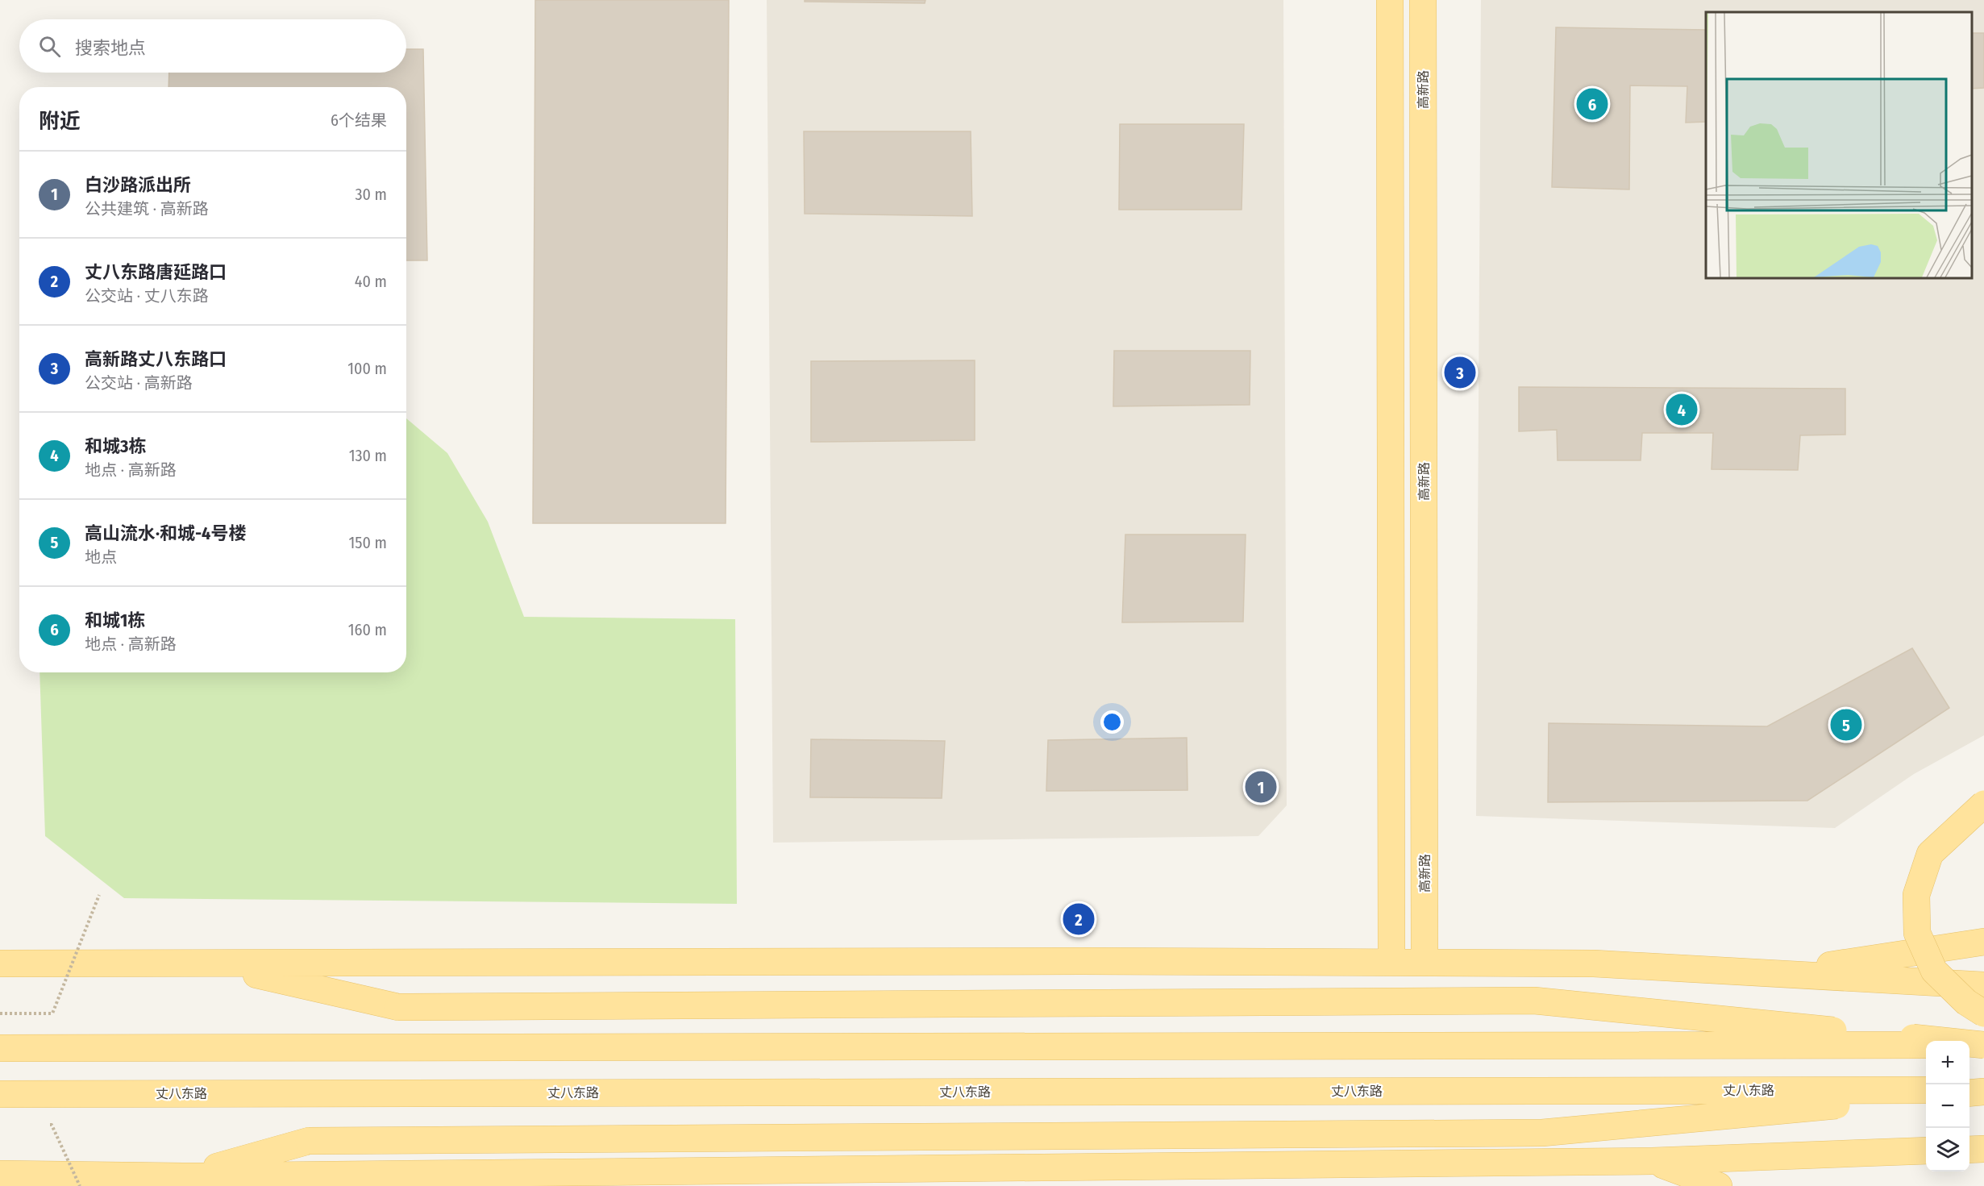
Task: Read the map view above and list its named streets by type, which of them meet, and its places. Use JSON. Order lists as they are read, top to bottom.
{
  "streets": {
    "main road": ["高新路", "丈八东路"]
  },
  "page": {
    "search": "搜索地点",
    "pins": [
      "6",
      "3",
      "4",
      "5",
      "1",
      "2"
    ],
    "heading": ["附近", "6个结果"],
    "list": [
      {
        "mark": "1",
        "name": "白沙路派出所",
        "note": "公共建筑 · 高新路",
        "value": "30 m"
      },
      {
        "mark": "2",
        "name": "丈八东路唐延路口",
        "note": "公交站 · 丈八东路",
        "value": "40 m"
      },
      {
        "mark": "3",
        "name": "高新路丈八东路口",
        "note": "公交站 · 高新路",
        "value": "100 m"
      },
      {
        "mark": "4",
        "name": "和城3栋",
        "note": "地点 · 高新路",
        "value": "130 m"
      },
      {
        "mark": "5",
        "name": "高山流水·和城-4号楼",
        "note": "地点",
        "value": "150 m"
      },
      {
        "mark": "6",
        "name": "和城1栋",
        "note": "地点 · 高新路",
        "value": "160 m"
      }
    ],
    "map_buttons": ["+", "−"]
  }
}
